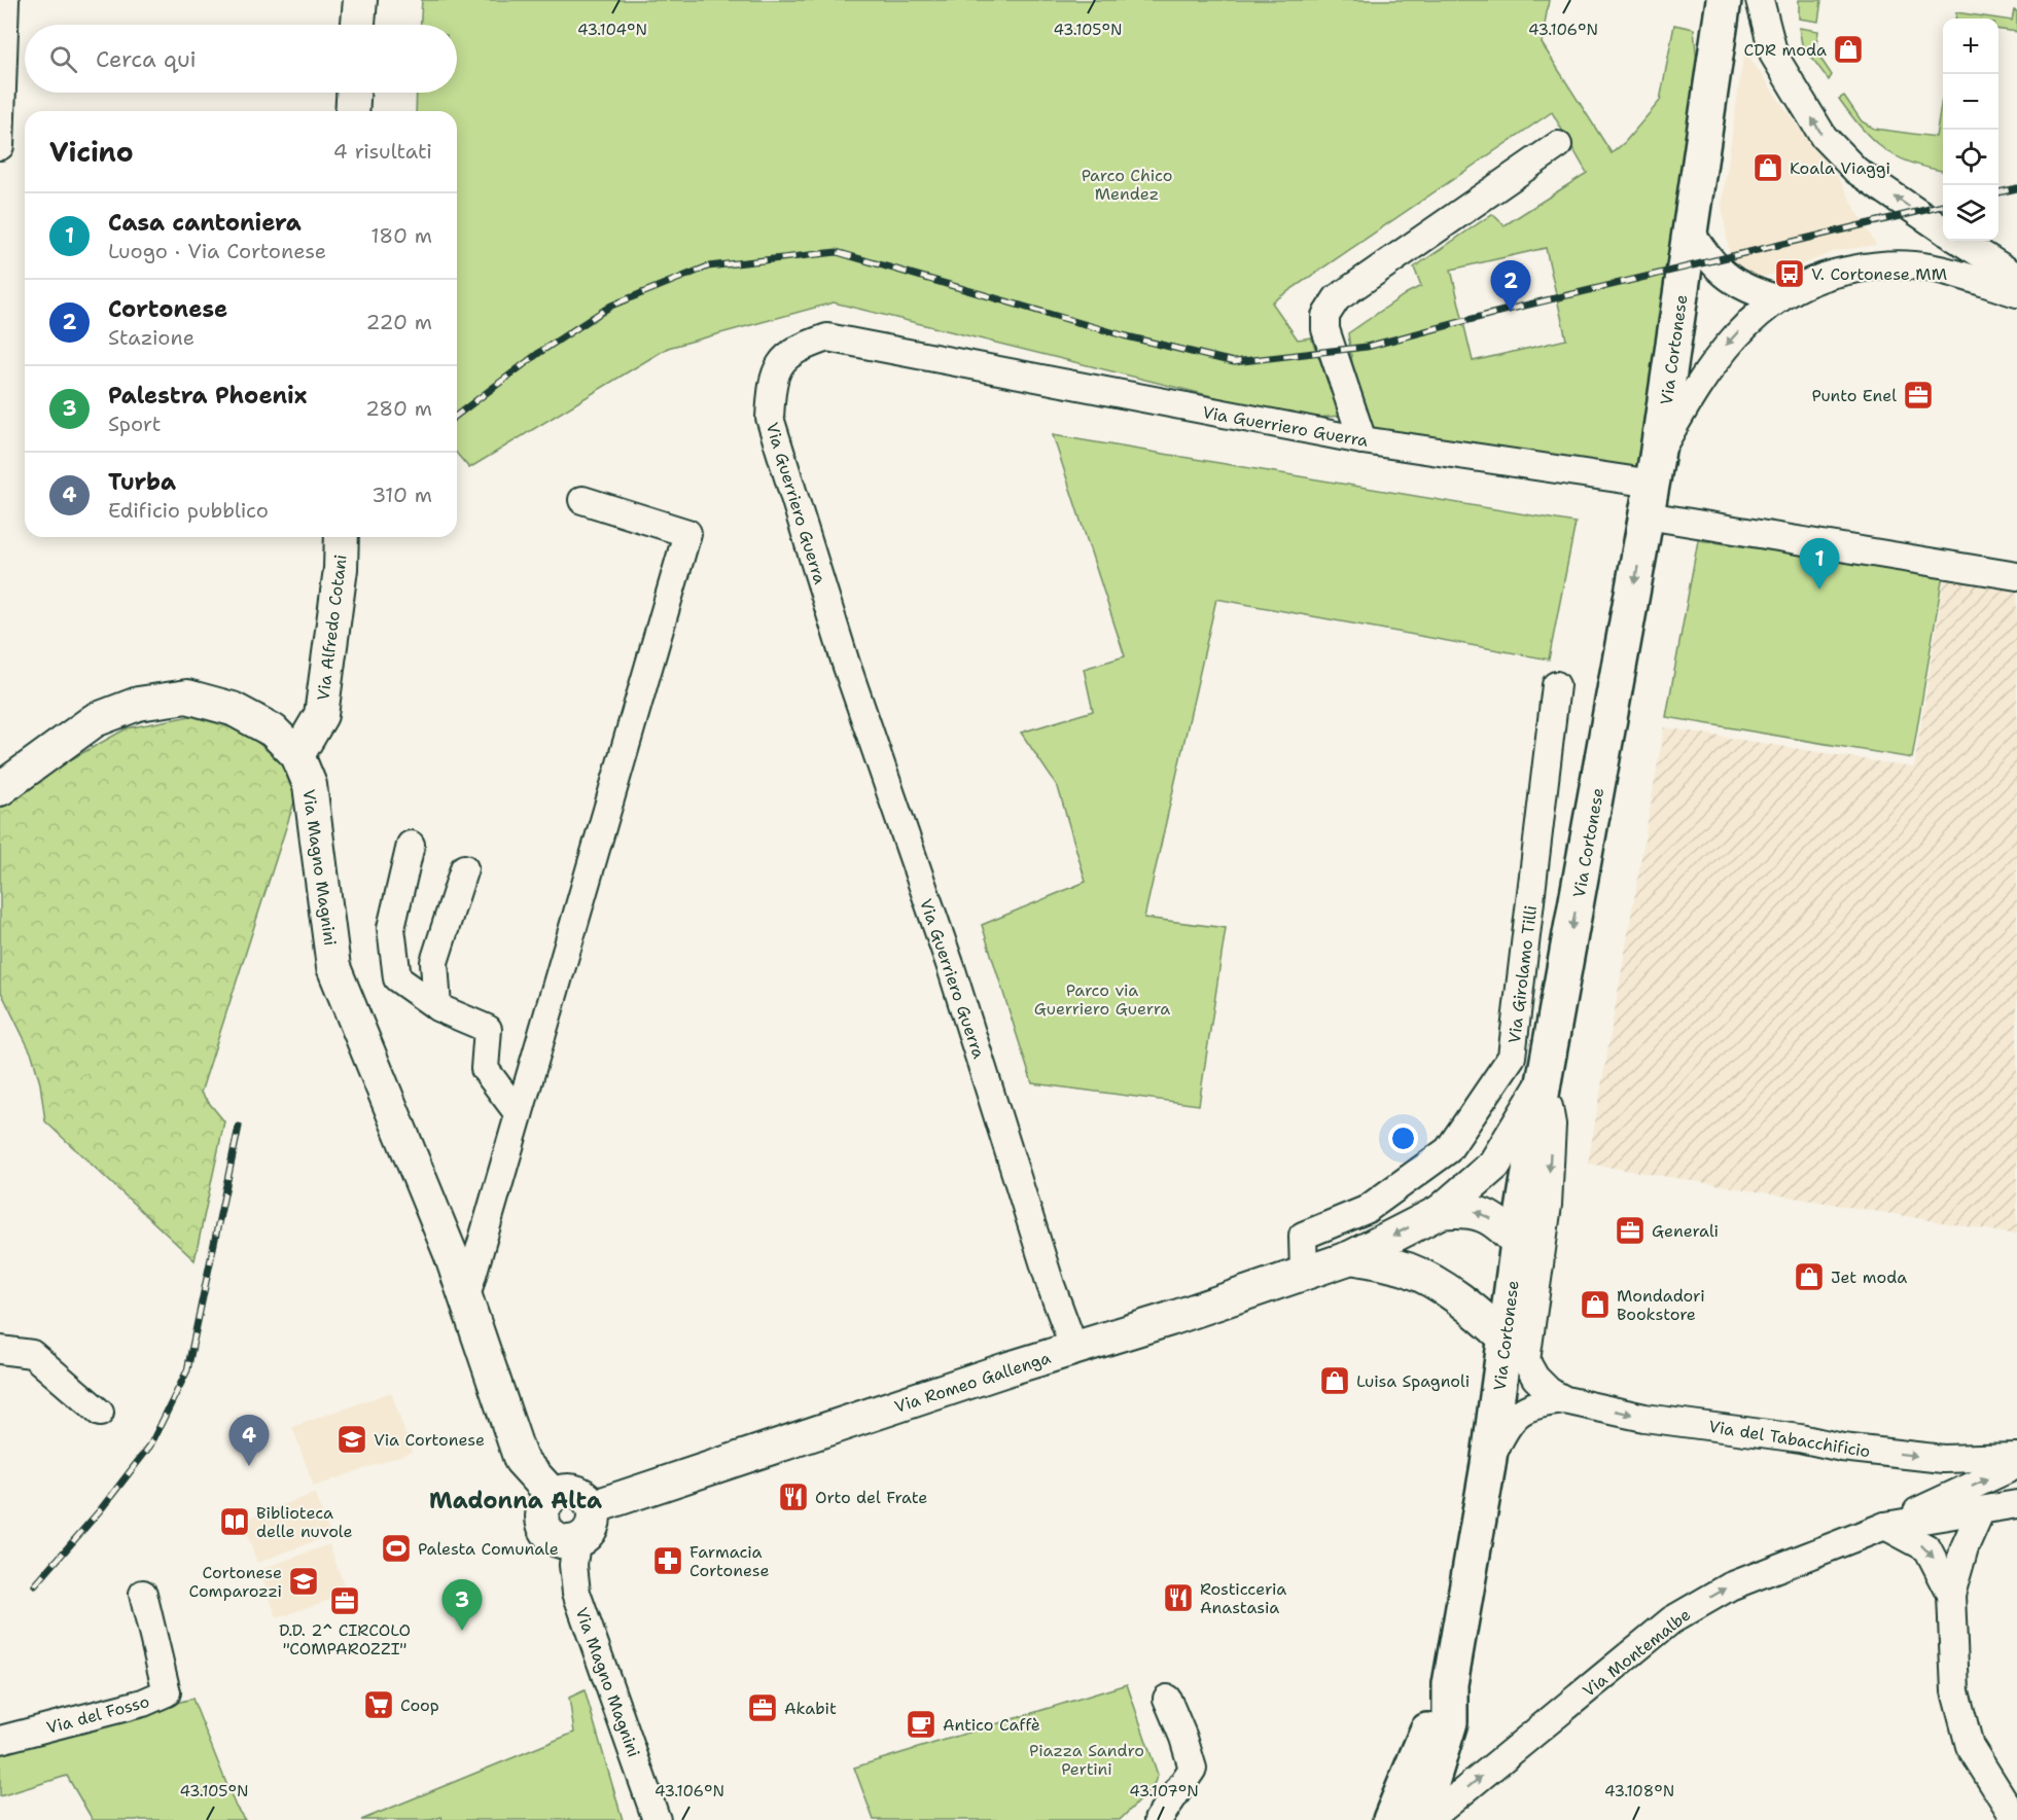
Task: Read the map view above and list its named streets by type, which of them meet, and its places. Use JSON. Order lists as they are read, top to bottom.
{
  "streets": {
    "main road": ["Via Cortonese"],
    "street": [
      "Via Guerriero Guerra",
      "Via Alfredo Cotani",
      "Via Magno Magnini",
      "Via Girolamo Tilli",
      "Via Romeo Gallenga",
      "Via del Tabacchificio",
      "Via Montemalbe",
      "Via del Fosso"
    ]
  },
  "crossings": [
    ["Via Cortonese", "Via Guerriero Guerra"],
    ["Via Cortonese", "Via Romeo Gallenga"],
    ["Via Cortonese", "Via del Tabacchificio"],
    ["Via Guerriero Guerra", "Via Romeo Gallenga"],
    ["Via Alfredo Cotani", "Via Magno Magnini"],
    ["Via Magno Magnini", "Via Romeo Gallenga"],
    ["Via Girolamo Tilli", "Via Romeo Gallenga"]
  ],
  "one_way": ["Via del Tabacchificio", "Via Montemalbe"],
  "districts": ["Madonna Alta"],
  "parks": ["Parco Chico Mendez", "Parco via Guerriero Guerra", "Piazza Sandro Pertini"],
  "places": {
    "shop": [
      "CDR moda",
      "Koala Viaggi",
      "Jet moda",
      "Mondadori Bookstore",
      "Luisa Spagnoli"
    ],
    "bus stop": ["V. Cortonese MM"],
    "office": [
      "Punto Enel",
      "Generali",
      "D.D. 2^ CIRCOLO \"COMPAROZZI\"",
      "Akabit"
    ],
    "school or university": ["Via Cortonese", "Cortonese Comparozzi"],
    "restaurant": ["Orto del Frate", "Rosticceria Anastasia"],
    "library": ["Biblioteca delle nuvole"],
    "sports": ["Palesta Comunale"],
    "pharmacy": ["Farmacia Cortonese"],
    "supermarket": ["Coop"],
    "cafe": ["Antico Caffè"]
  },
  "page": {
    "map_buttons": ["+", "−"],
    "search": "Cerca qui",
    "heading": ["Vicino", "4 risultati"],
    "list": [
      {
        "mark": "1",
        "name": "Casa cantoniera",
        "note": "Luogo · Via Cortonese",
        "value": "180 m"
      },
      {
        "mark": "2",
        "name": "Cortonese",
        "note": "Stazione",
        "value": "220 m"
      },
      {
        "mark": "3",
        "name": "Palestra Phoenix",
        "note": "Sport",
        "value": "280 m"
      },
      {
        "mark": "4",
        "name": "Turba",
        "note": "Edificio pubblico",
        "value": "310 m"
      }
    ],
    "pins": [
      "2",
      "1",
      "4",
      "3"
    ]
  },
  "coordinates": [
    "43.105°N",
    "43.106°N",
    "43.104°N",
    "43.107°N",
    "43.108°N"
  ]
}
